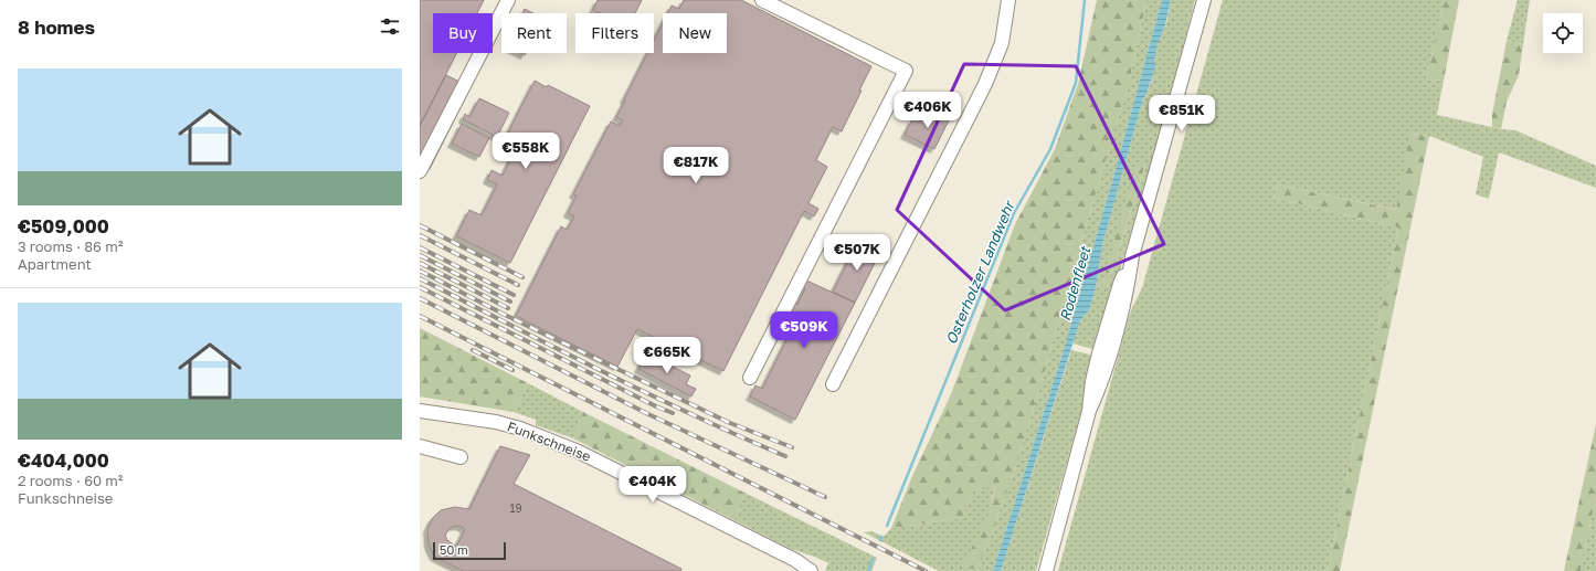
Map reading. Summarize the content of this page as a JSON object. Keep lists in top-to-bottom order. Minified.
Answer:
{"streets":{"street":["Funkschneise"]},"water":["Osterholzer Landwehr","Rodenfleet"],"house_numbers":["19"],"scale_bar":"50 m","page":{"heading":"8 homes","chip":["Buy","Rent","Filters","New"],"list":[{"name":"€509,000","note":"3 rooms · 86 m² · Apartment"},{"name":"€404,000","note":"2 rooms · 60 m² · Funkschneise"}],"price":["€406K","€851K","€558K","€817K","€507K","€509K","€665K","€404K"],"scale":"50 m"}}
